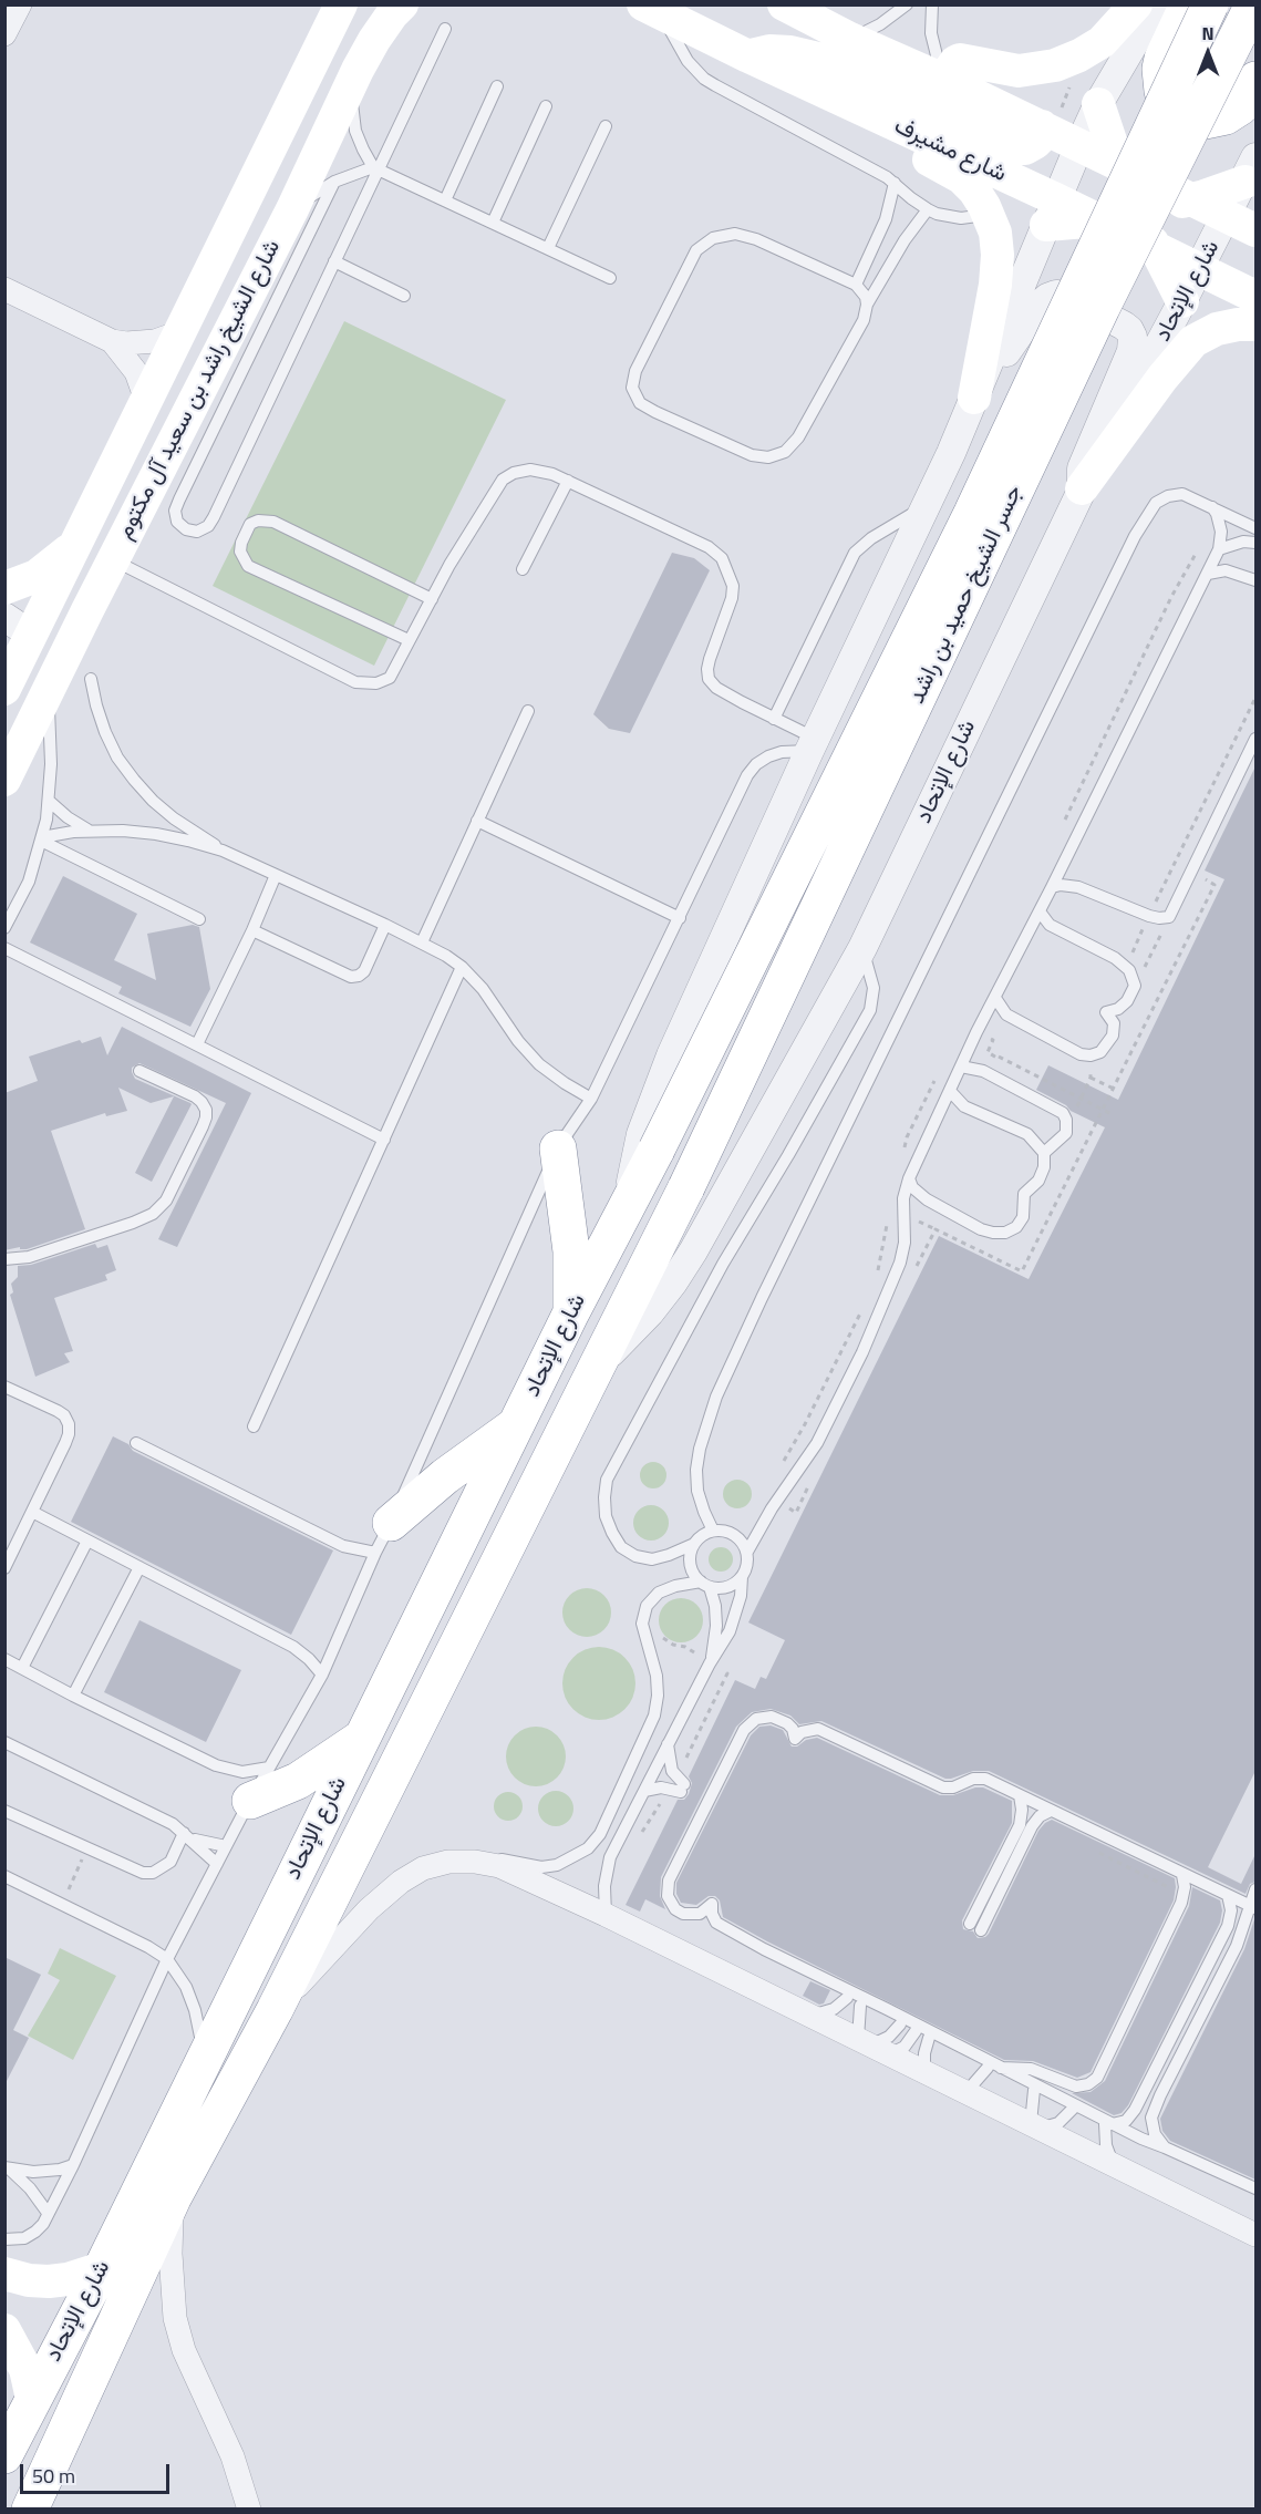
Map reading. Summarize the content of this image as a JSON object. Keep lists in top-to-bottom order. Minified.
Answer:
{"streets":{"highway":["شارع الإتحاد","جسر الشيخ حميد بن راشد"],"main road":["شارع مشيرف","شارع الشيخ راشد بن سعيد آل مكتوم"]},"crossings":[["شارع مشيرف","شارع الإتحاد"],["شارع الإتحاد","جسر الشيخ حميد بن راشد"]],"scale_bar":"50 m","north":"top"}
